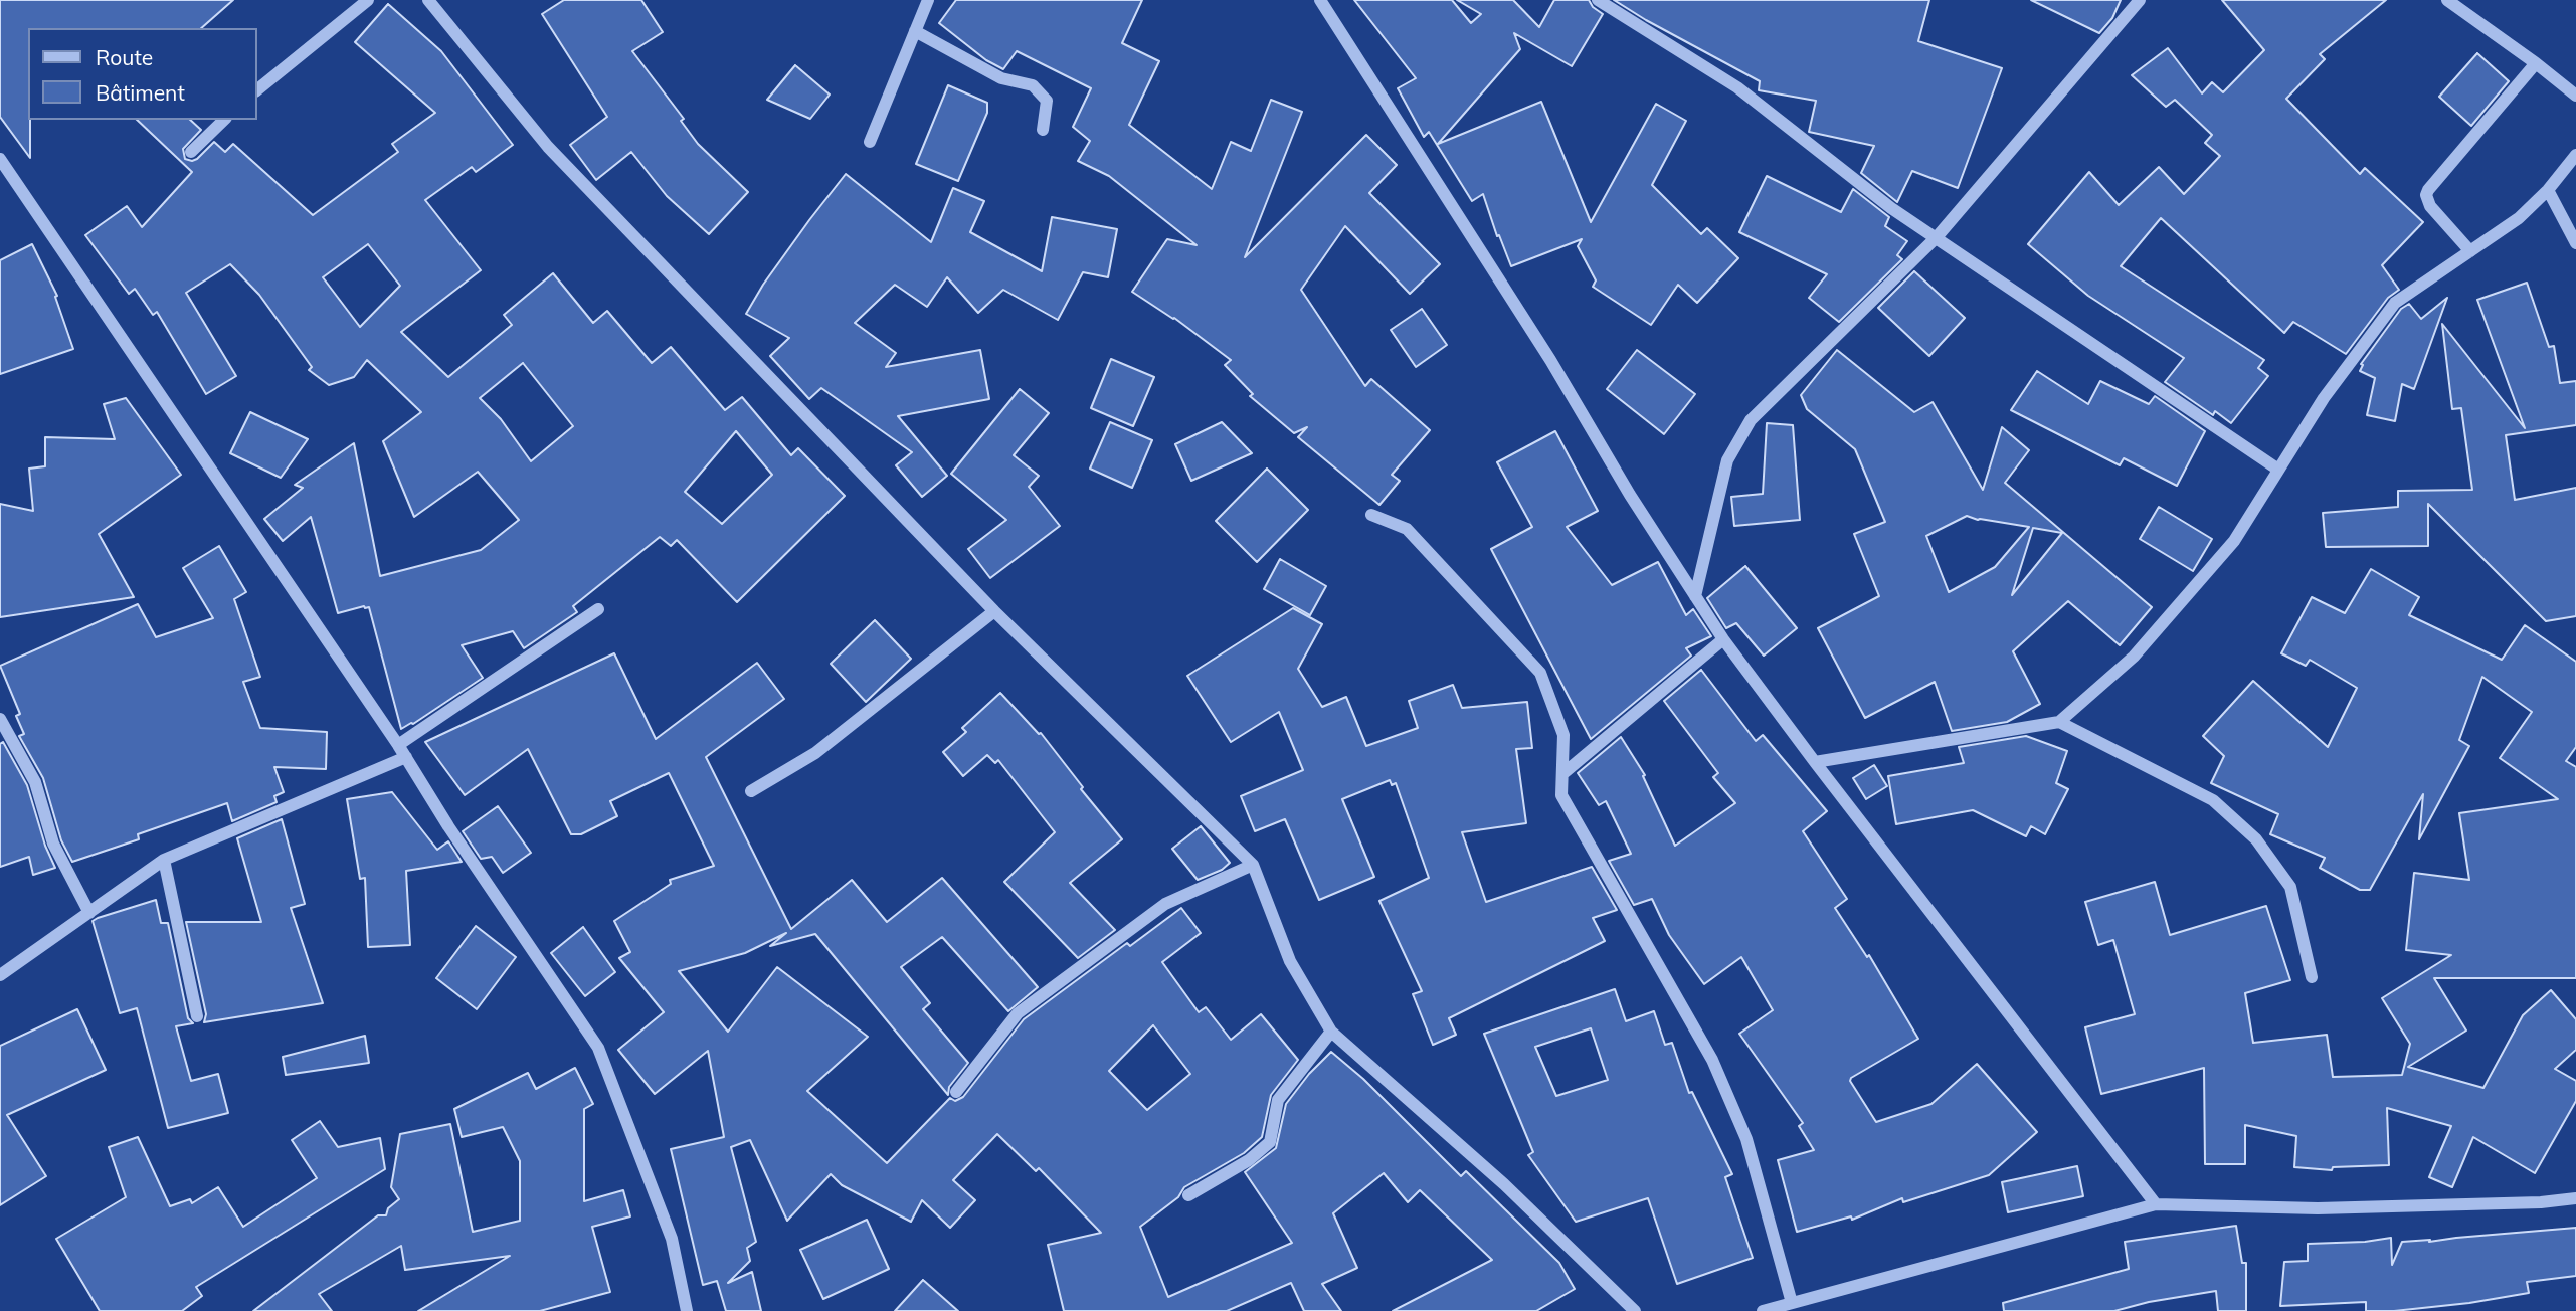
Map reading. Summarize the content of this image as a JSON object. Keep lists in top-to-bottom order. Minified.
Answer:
{"legend":["Route","Bâtiment"]}
